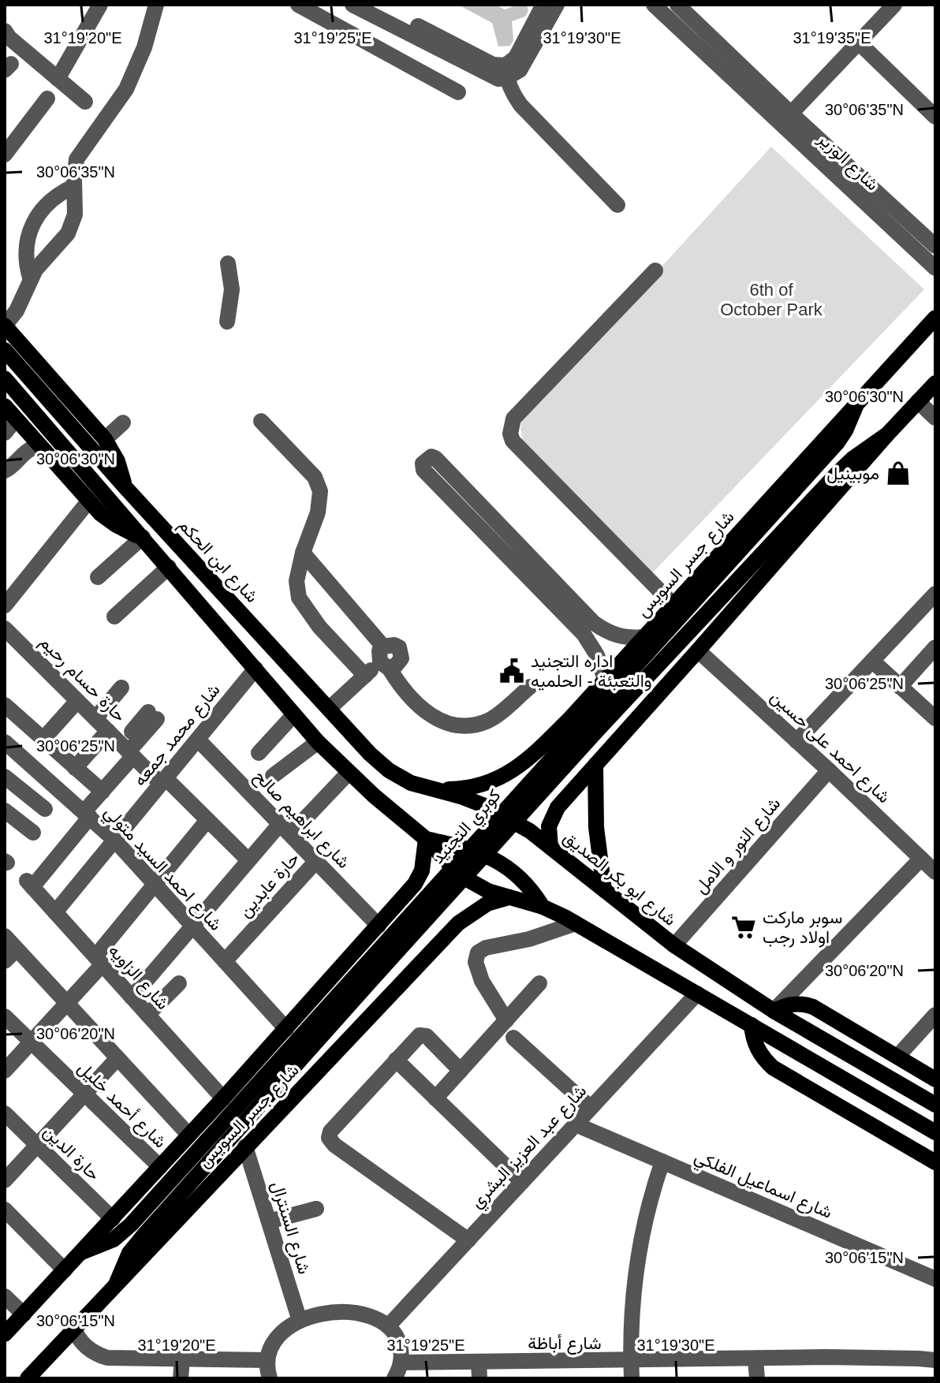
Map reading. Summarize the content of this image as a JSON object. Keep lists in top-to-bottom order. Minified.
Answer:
{"streets":{"main road":["شارع ابن الحكم","شارع جسر السويس","كوبري التجنيد","شارع ابو بكر الصديق"],"street":["شارع الوزير","حارة حسام رحيم","شارع محمد جمعه","شارع احمد على حسين","شارع ابراهيم صالح","شارع النور و الامل","شارع احمد السيد متولي","حارة عابدين","شارع الزاويه","شارع أحمد خليل","شارع عبد العزيز البشري","حارة الدين","شارع اسماعيل الفلكي","شارع السنترال","شارع أباظة"]},"crossings":[["شارع ابن الحكم","شارع جسر السويس"],["شارع ابن الحكم","شارع ابو بكر الصديق"],["شارع جسر السويس","شارع ابراهيم صالح"],["شارع جسر السويس","كوبري التجنيد"],["شارع جسر السويس","شارع احمد السيد متولي"],["شارع جسر السويس","شارع ابو بكر الصديق"],["شارع جسر السويس","شارع الزاويه"],["شارع جسر السويس","شارع أحمد خليل"],["شارع جسر السويس","حارة الدين"],["شارع جسر السويس","شارع السنترال"],["حارة حسام رحيم","شارع محمد جمعه"],["شارع محمد جمعه","شارع ابراهيم صالح"],["شارع محمد جمعه","شارع احمد السيد متولي"],["شارع محمد جمعه","شارع الزاويه"],["شارع احمد على حسين","شارع النور و الامل"],["شارع ابراهيم صالح","حارة عابدين"],["شارع النور و الامل","شارع ابو بكر الصديق"],["شارع احمد السيد متولي","حارة عابدين"],["شارع احمد السيد متولي","شارع الزاويه"],["شارع عبد العزيز البشري","شارع اسماعيل الفلكي"]],"parks":["6th of October Park"],"places":{"shop":["موبينيل"],"public building":["اداره التجنيد والتعبئة - الحلميه"],"supermarket":["سوبر ماركت اولاد رجب"]},"coordinates":["31°19'20\"E","31°19'25\"E","31°19'30\"E","31°19'35\"E","30°06'35\"N","30°06'30\"N","30°06'25\"N","30°06'20\"N","30°06'15\"N"]}
